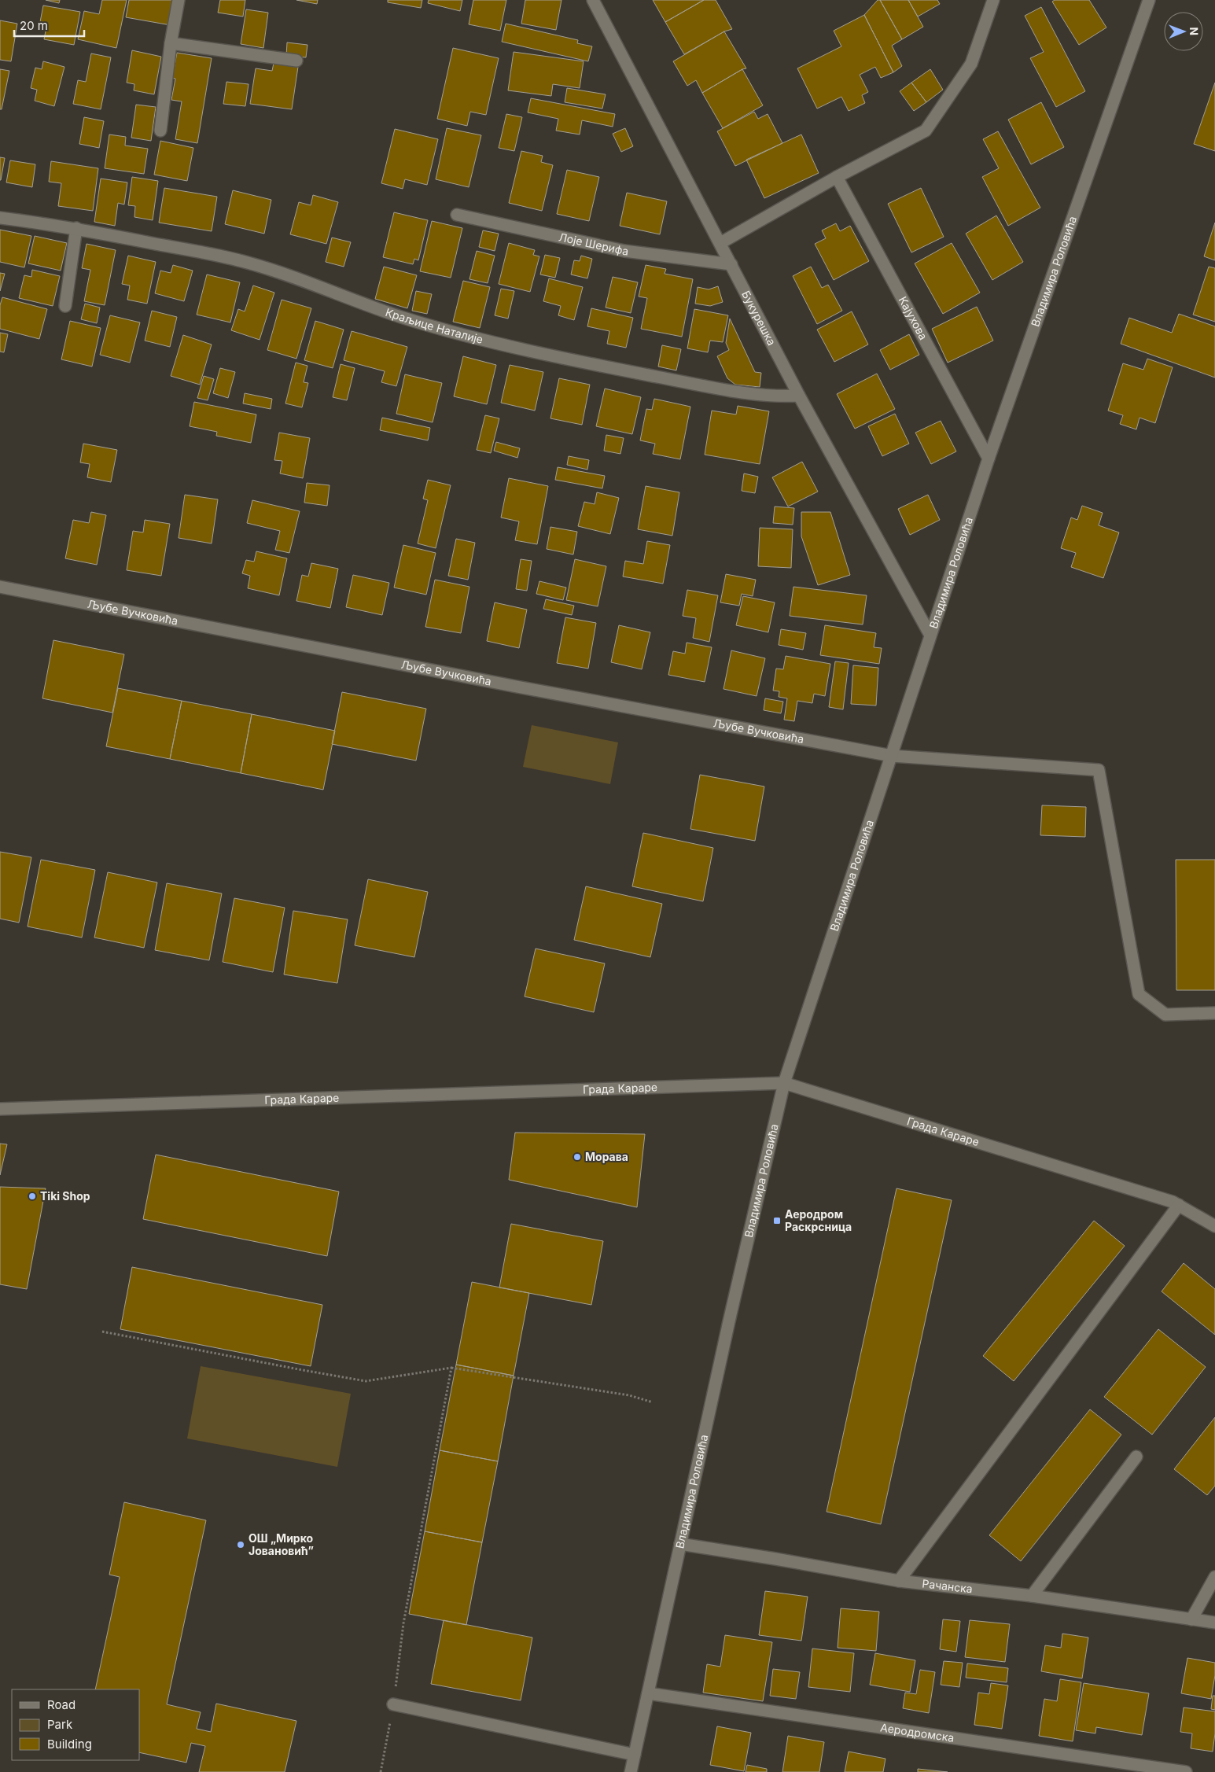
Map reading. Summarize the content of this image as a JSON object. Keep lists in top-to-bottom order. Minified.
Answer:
{"streets":{"street":["Лоје Шерифа","Владимира Роловића","Букурешка","Кајухова","Краљице Наталије","Љубе Вучковића","Града Караре","Рачанска","Аеродромска"]},"crossings":[["Лоје Шерифа","Букурешка"],["Владимира Роловића","Букурешка"],["Владимира Роловића","Кајухова"],["Владимира Роловића","Љубе Вучковића"],["Владимира Роловића","Града Караре"],["Владимира Роловића","Рачанска"],["Владимира Роловића","Аеродромска"],["Букурешка","Краљице Наталије"]],"places":{"other":["Морава","Tiki Shop","ОШ „Мирко Јовановић”"],"transit":["Аеродром Раскрсница"]},"legend":["Road","Park","Building"],"scale_bar":"20 m","north":"right"}
